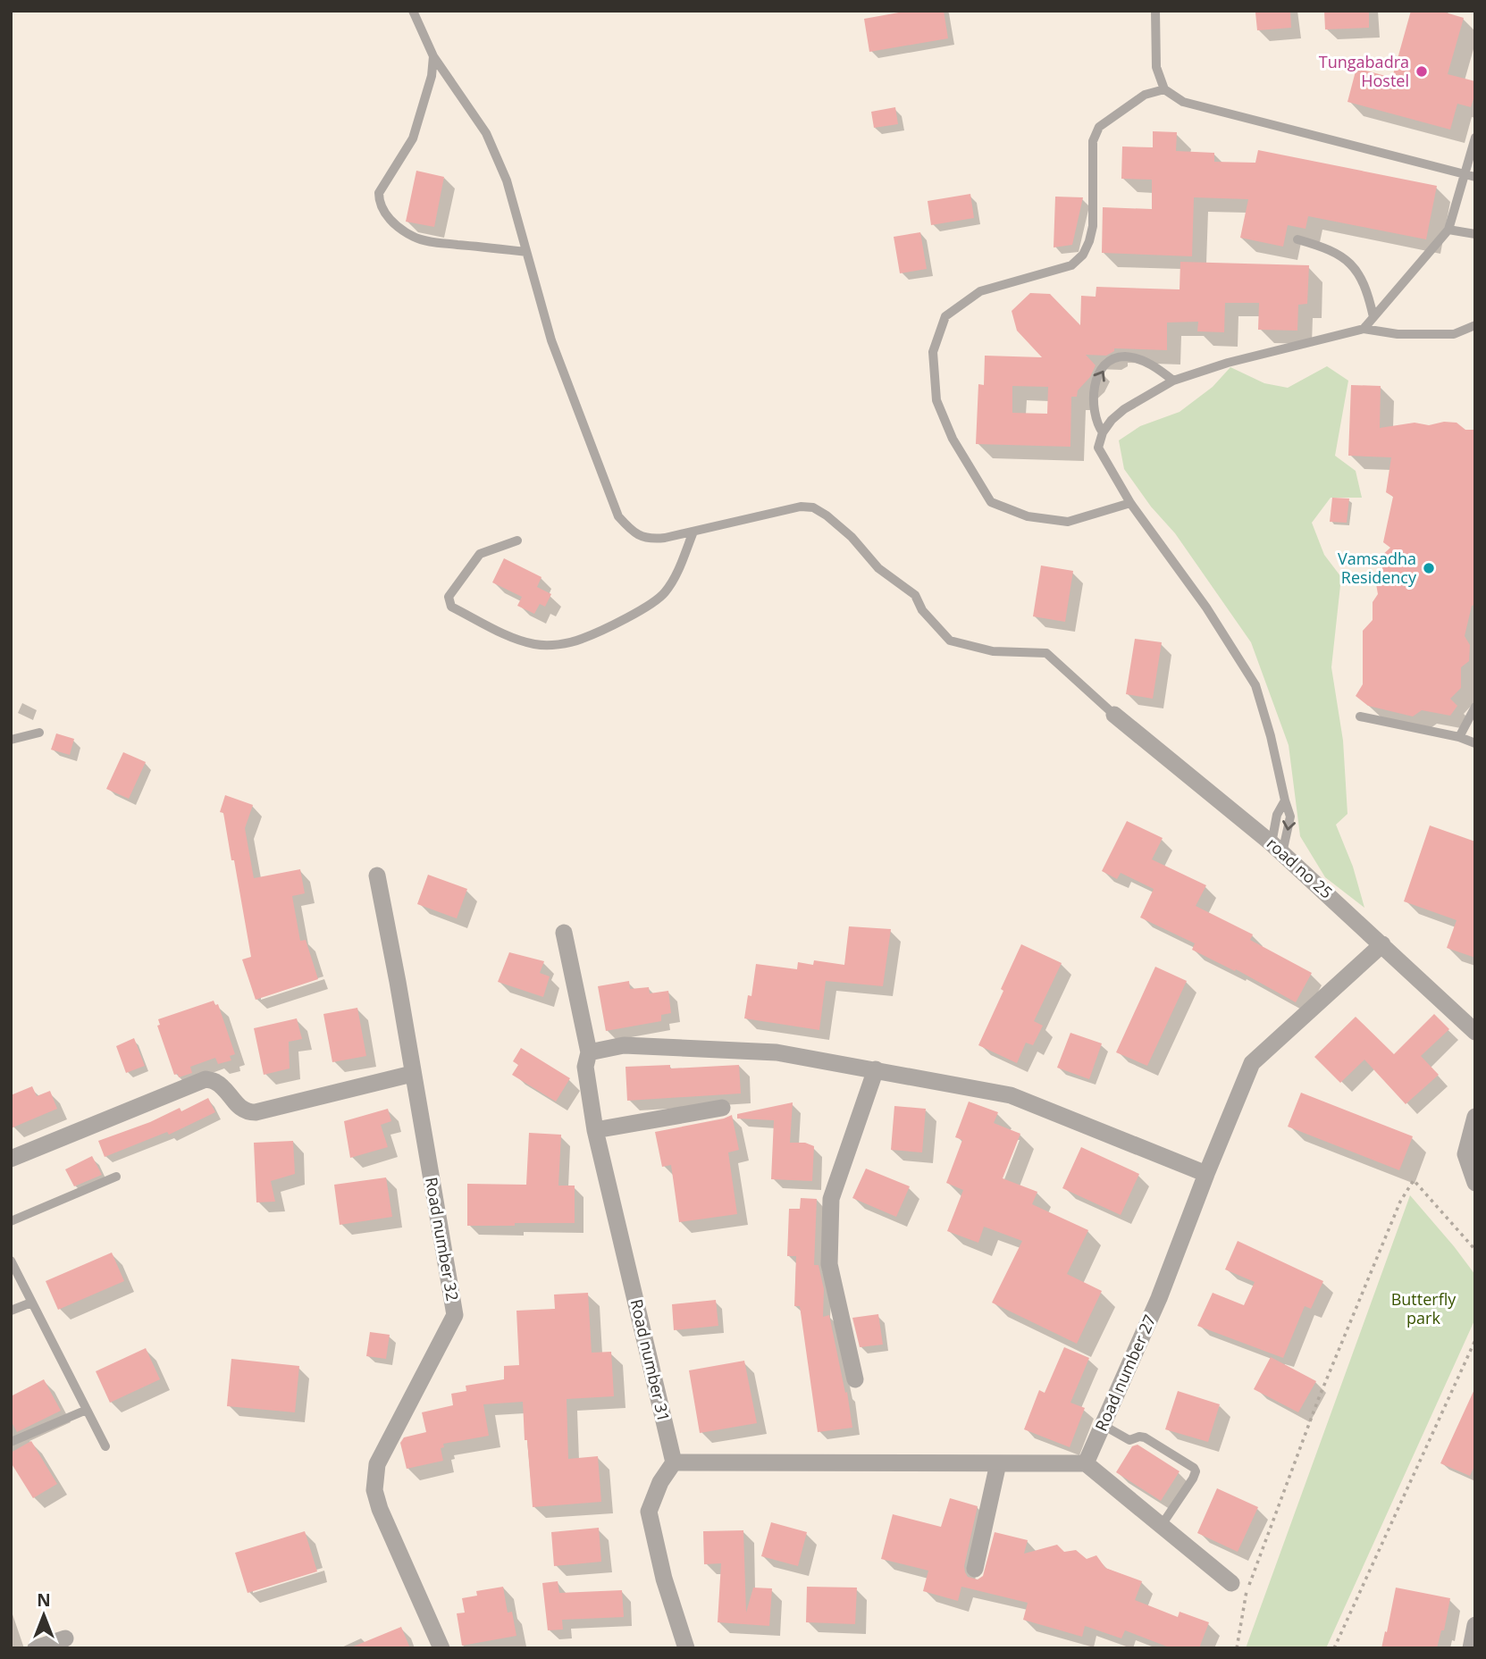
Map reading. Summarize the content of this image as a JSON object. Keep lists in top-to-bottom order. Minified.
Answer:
{"streets":{"street":["road no 25","Road number 32","Road number 31","Road number 27"]},"crossings":[["road no 25","Road number 27"]],"parks":["Butterfly park"],"places":["Tungabadra Hostel","Vamsadha Residency"],"north":"top"}
